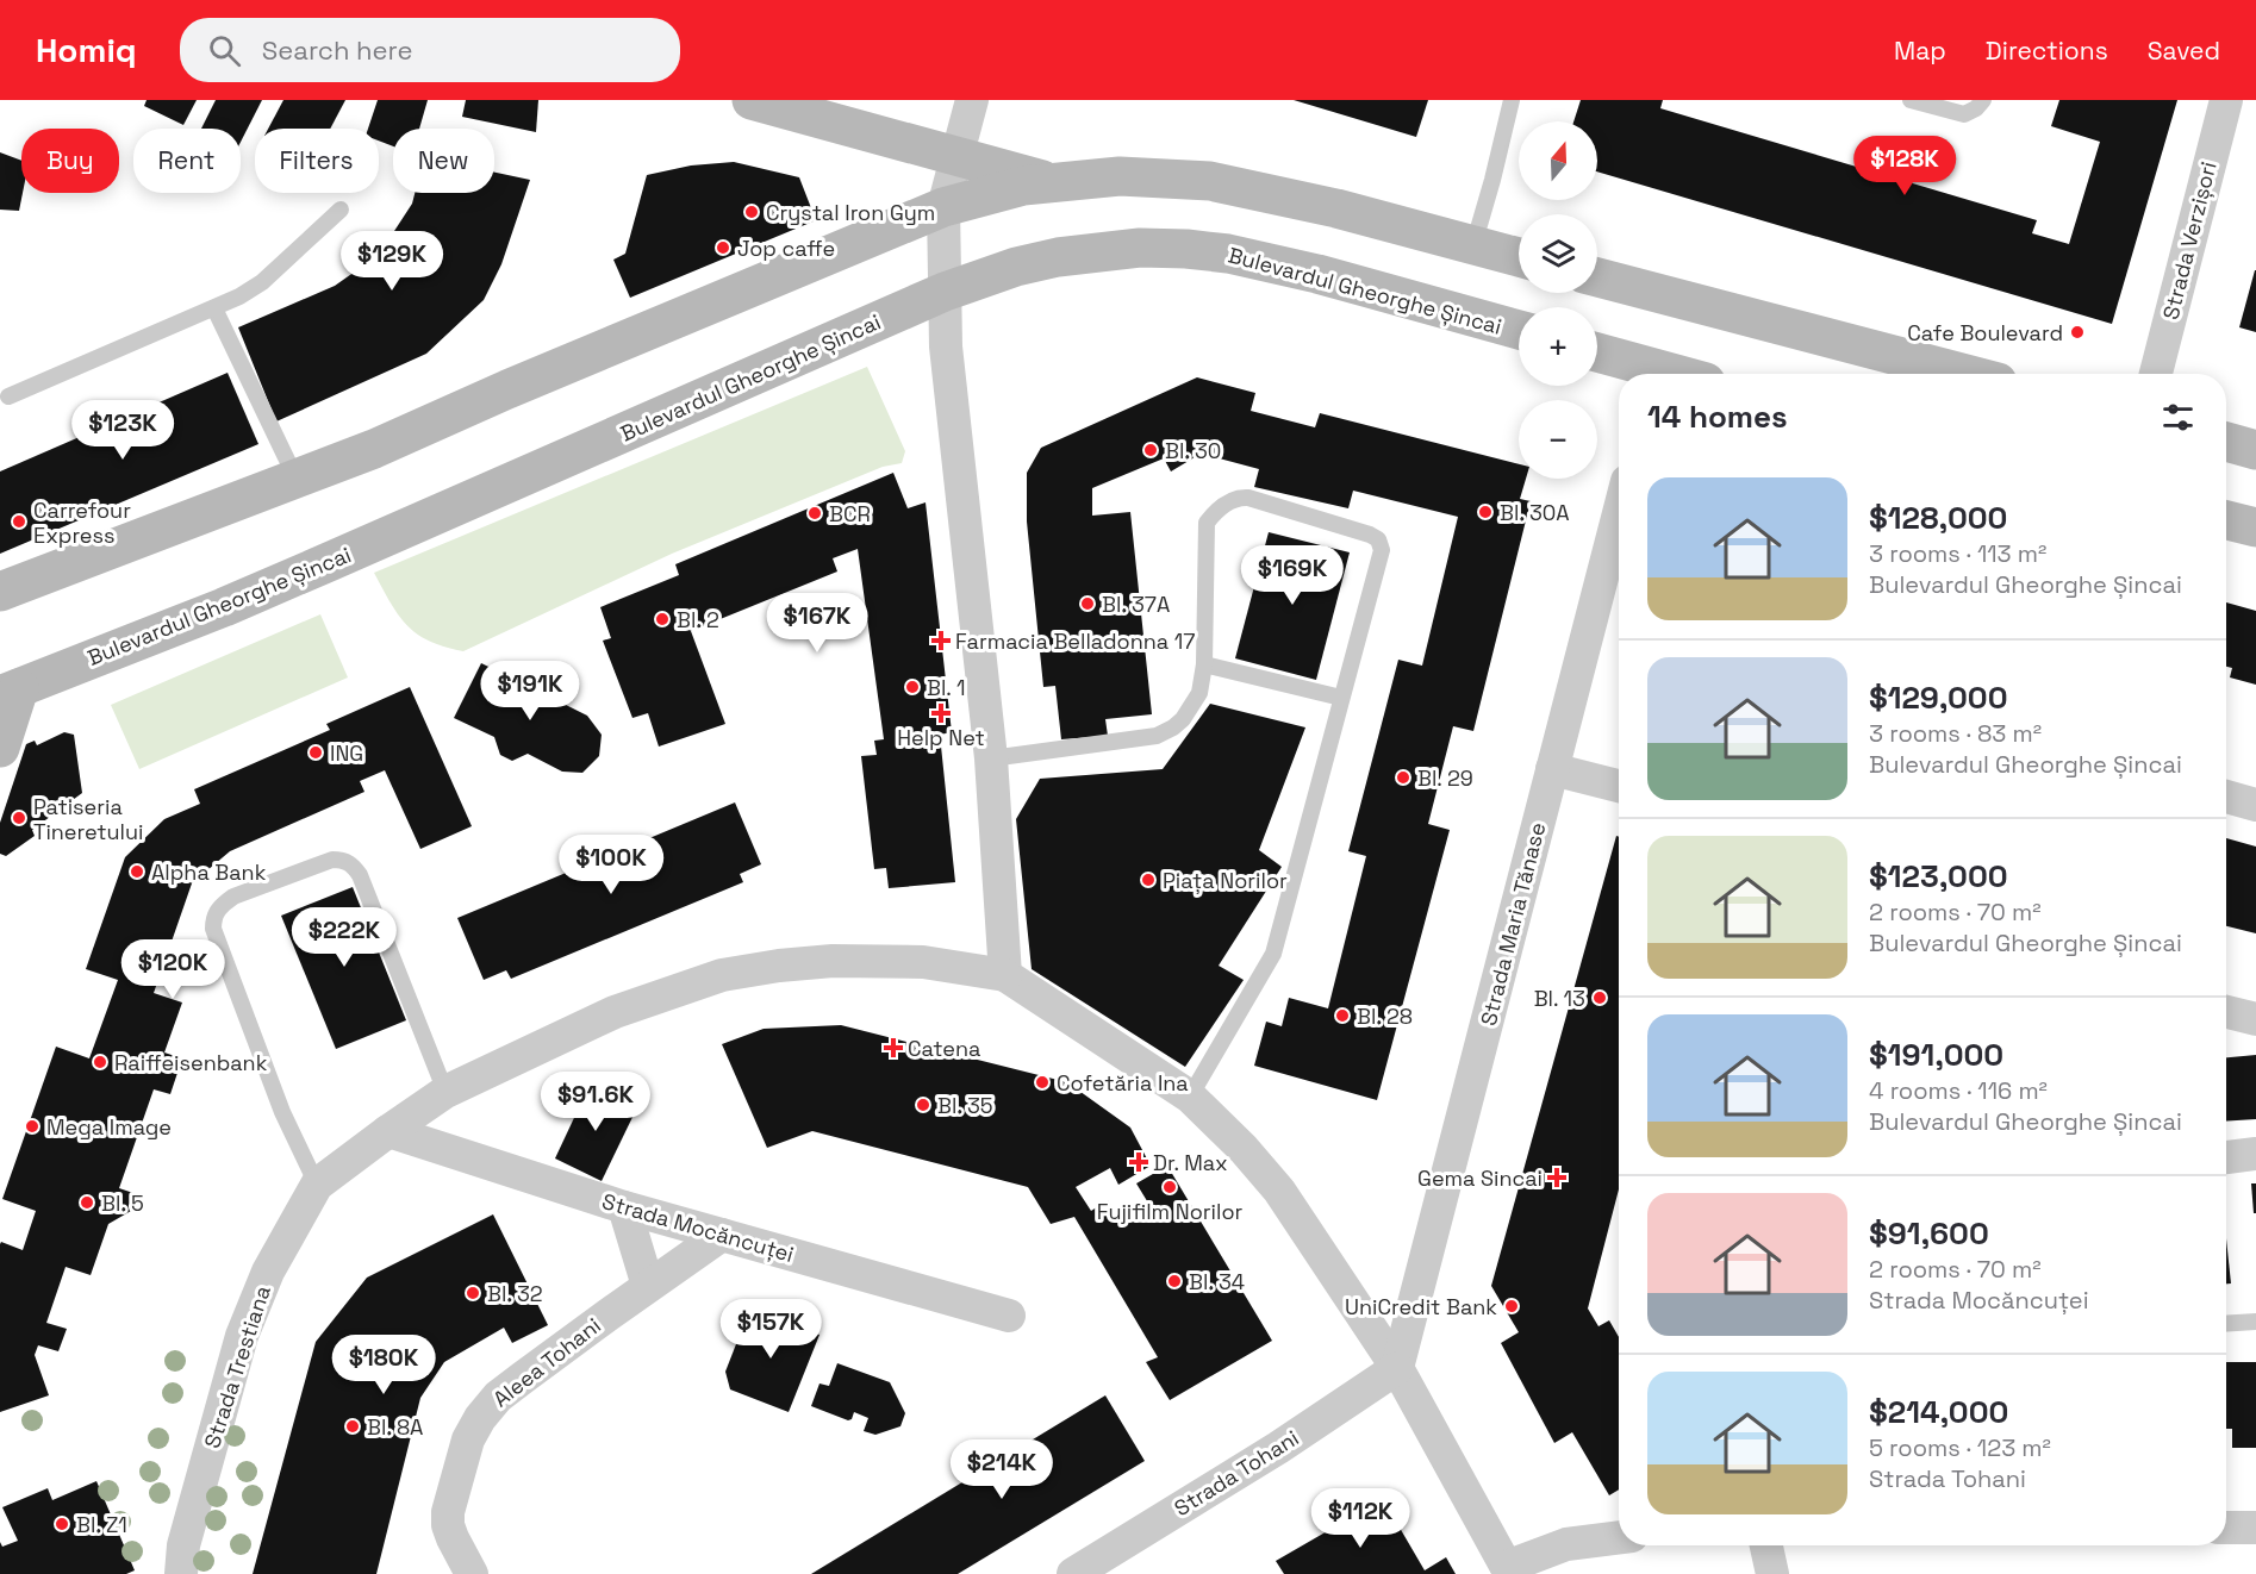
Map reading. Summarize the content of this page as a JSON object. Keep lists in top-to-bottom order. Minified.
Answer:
{"streets":{"main road":["Bulevardul Gheorghe Șincai"],"street":["Strada Verzișori","Strada Maria Tănase","Strada Mocăncuței","Aleea Tohani","Strada Trestiana","Strada Tohani"]},"crossings":[["Strada Maria Tănase","Strada Tohani"],["Strada Mocăncuței","Aleea Tohani"],["Strada Mocăncuței","Strada Trestiana"]],"places":{"other":["Crystal Iron Gym","Jop caffe","Cafe Boulevard","Bl. 30","Bl. 30A","BCR","Carrefour Express","Bl. 37A","Bl. 2","Bl. 1","ING","Bl. 29","Patiseria Tineretului","Alpha Bank","Piața Norilor","Bl. 13","Bl. 28","Raiffeisenbank","Cofetăria Ina","Bl. 35","Mega Image","Fujifilm Norilor","Bl. 5","Bl. 34","Bl. 32","UniCredit Bank","Bl. 8A","Bl. Z1"],"health":["Farmacia Belladonna 17","Help Net","Catena","Dr. Max","Gema Sincai"]},"north":"top","page":{"header":"Homiq","search":"Search here","nav":["Map","Directions","Saved"],"map_buttons":["+","−"],"chip":["Buy","Rent","Filters","New"],"price":["$128K","$129K","$123K","$169K","$167K","$191K","$100K","$222K","$120K","$91.6K","$157K","$180K","$214K","$112K"],"heading":"14 homes","list":[{"name":"$128,000","note":"3 rooms · 113 m² · Bulevardul Gheorghe Șincai"},{"name":"$129,000","note":"3 rooms · 83 m² · Bulevardul Gheorghe Șincai"},{"name":"$123,000","note":"2 rooms · 70 m² · Bulevardul Gheorghe Șincai"},{"name":"$191,000","note":"4 rooms · 116 m² · Bulevardul Gheorghe Șincai"},{"name":"$91,600","note":"2 rooms · 70 m² · Strada Mocăncuței"},{"name":"$214,000","note":"5 rooms · 123 m² · Strada Tohani"}]}}
